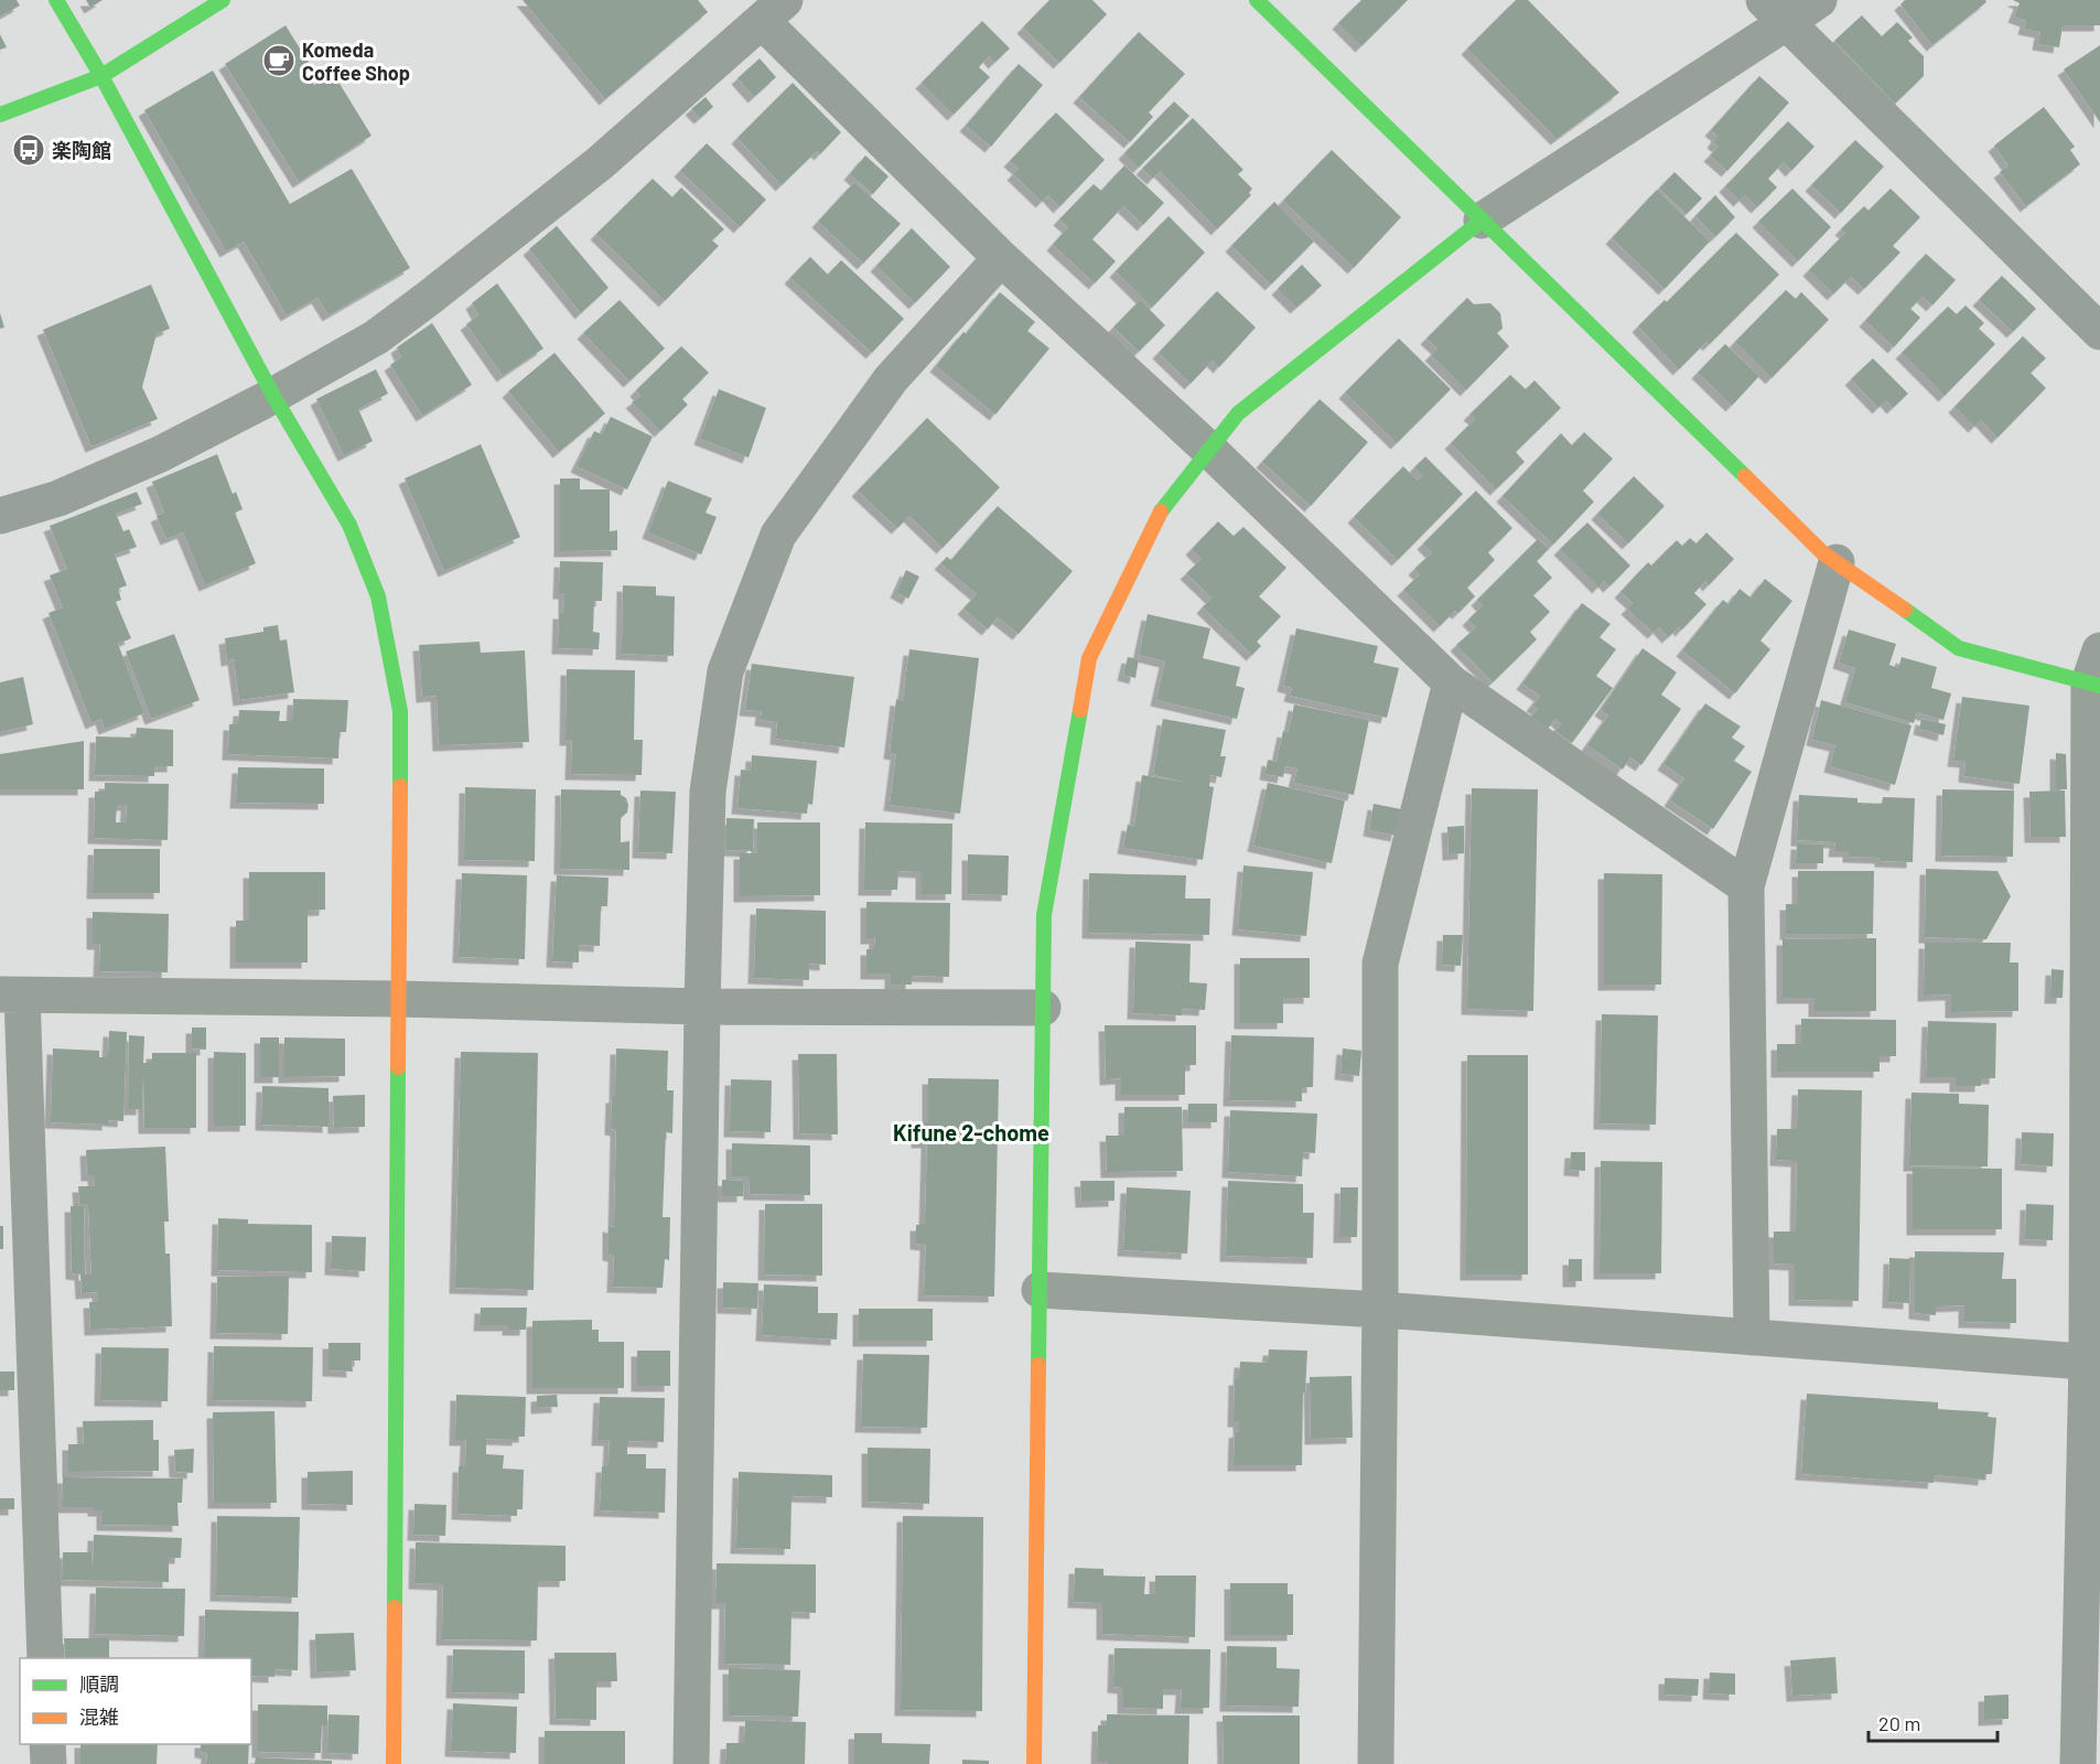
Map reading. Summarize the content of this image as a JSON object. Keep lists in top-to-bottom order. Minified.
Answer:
{"districts":["Kifune 2-chome"],"places":{"cafe":["Komeda Coffee Shop"],"bus stop":["楽陶館"]},"legend":["順調","混雑"],"scale_bar":"20 m"}
